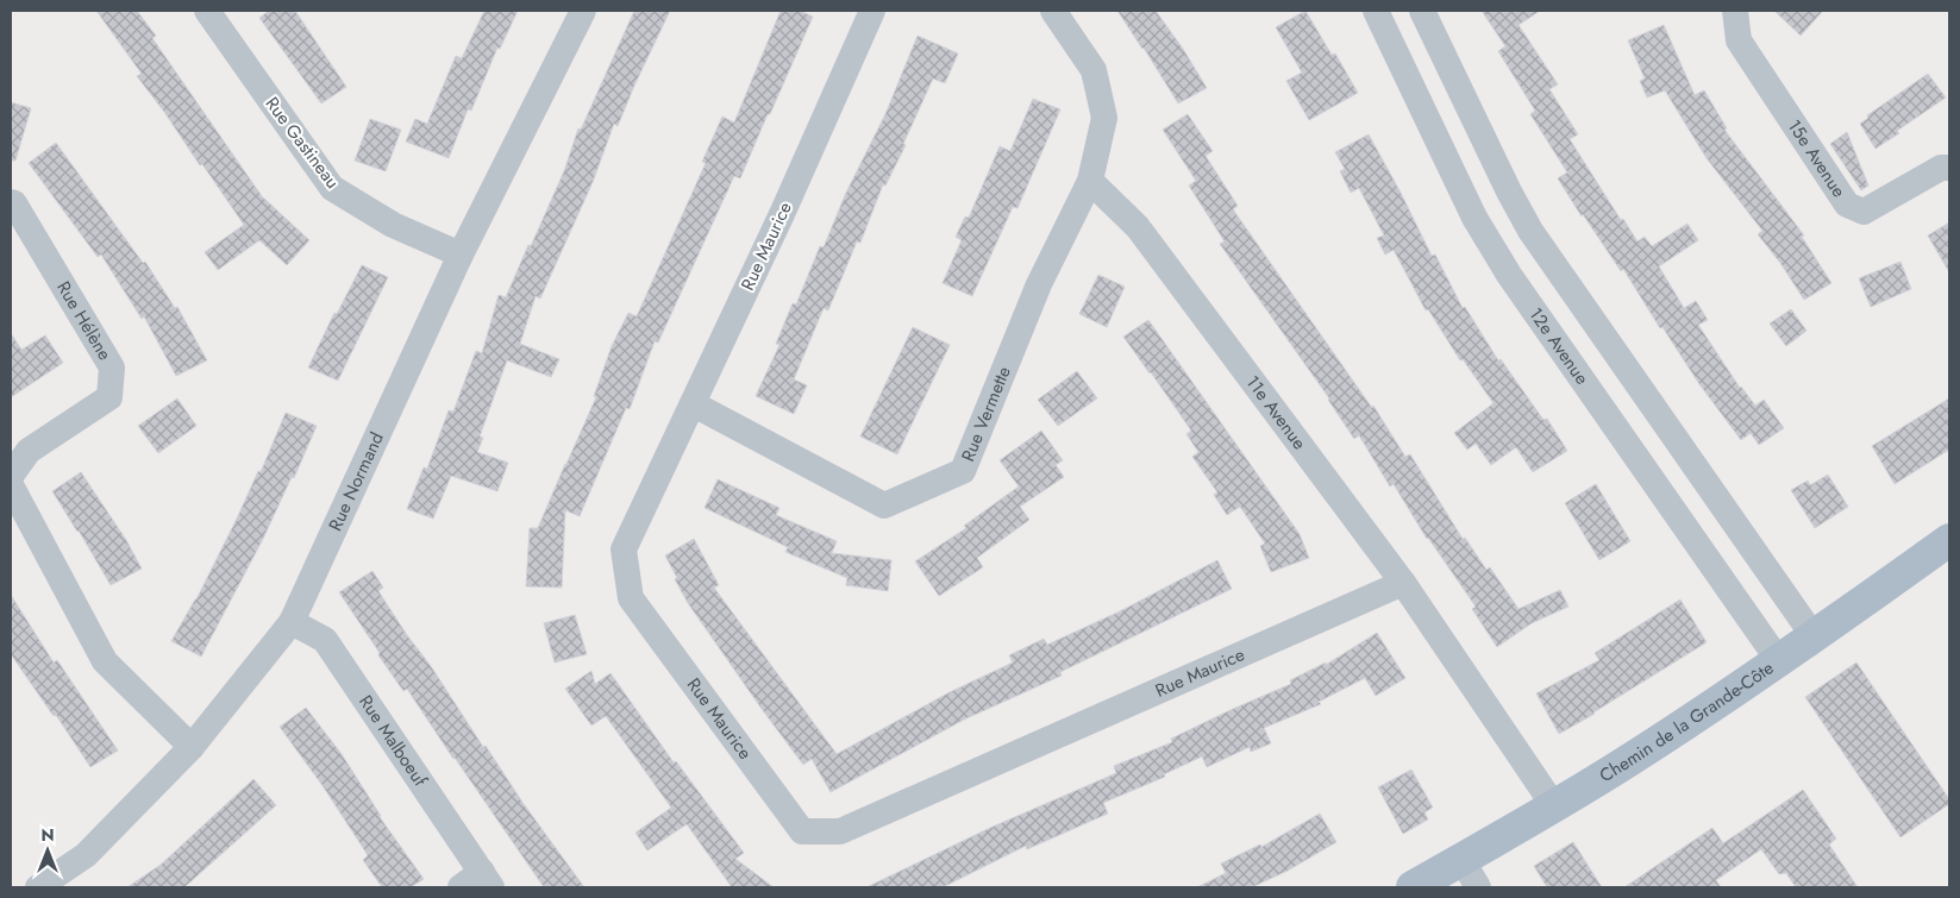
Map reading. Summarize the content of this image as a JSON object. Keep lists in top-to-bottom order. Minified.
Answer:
{"streets":{"main road":["Chemin de la Grande-Côte"],"street":["Rue Gastineau","15e Avenue","Rue Maurice","Rue Hélène","12e Avenue","11e Avenue","Rue Vermette","Rue Normand","Rue Malboeuf"]},"crossings":[["Rue Gastineau","Rue Normand"],["Rue Maurice","11e Avenue"],["Rue Maurice","Rue Vermette"],["12e Avenue","Chemin de la Grande-Côte"],["11e Avenue","Rue Vermette"],["11e Avenue","Chemin de la Grande-Côte"],["Rue Normand","Rue Malboeuf"]],"north":"top"}
